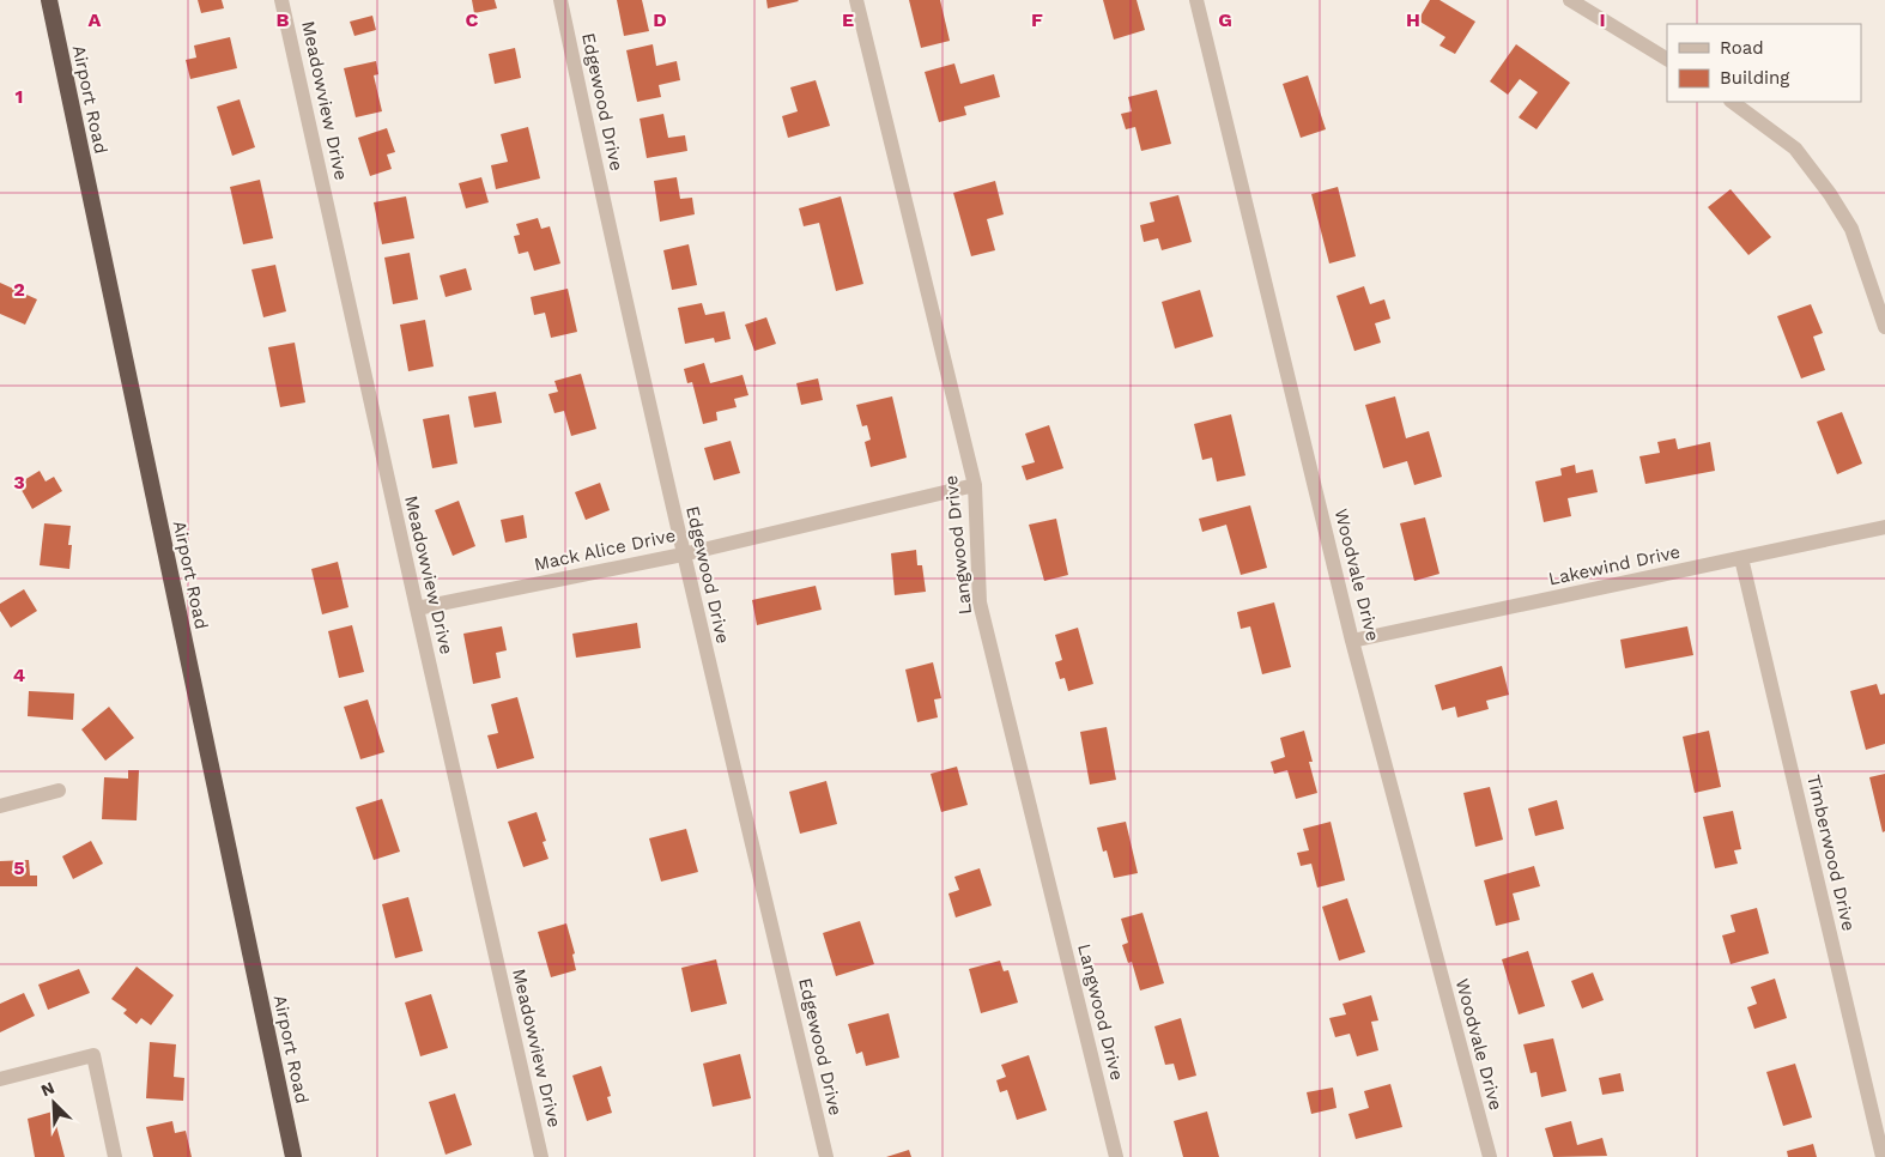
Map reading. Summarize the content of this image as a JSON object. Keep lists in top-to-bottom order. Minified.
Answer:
{"streets":{"highway":["Airport Road"],"street":["Meadowview Drive","Edgewood Drive","Langwood Drive","Mack Alice Drive","Lakewind Drive","Woodvale Drive","Timberwood Drive"]},"crossings":[["Meadowview Drive","Mack Alice Drive"],["Edgewood Drive","Mack Alice Drive"],["Langwood Drive","Mack Alice Drive"],["Lakewind Drive","Woodvale Drive"],["Lakewind Drive","Timberwood Drive"]],"legend":["Road","Building"],"north":"top left","grid":{"columns":["A","B","C","D","E","F","G","H","I"],"rows":["1","2","3","4","5"]}}
